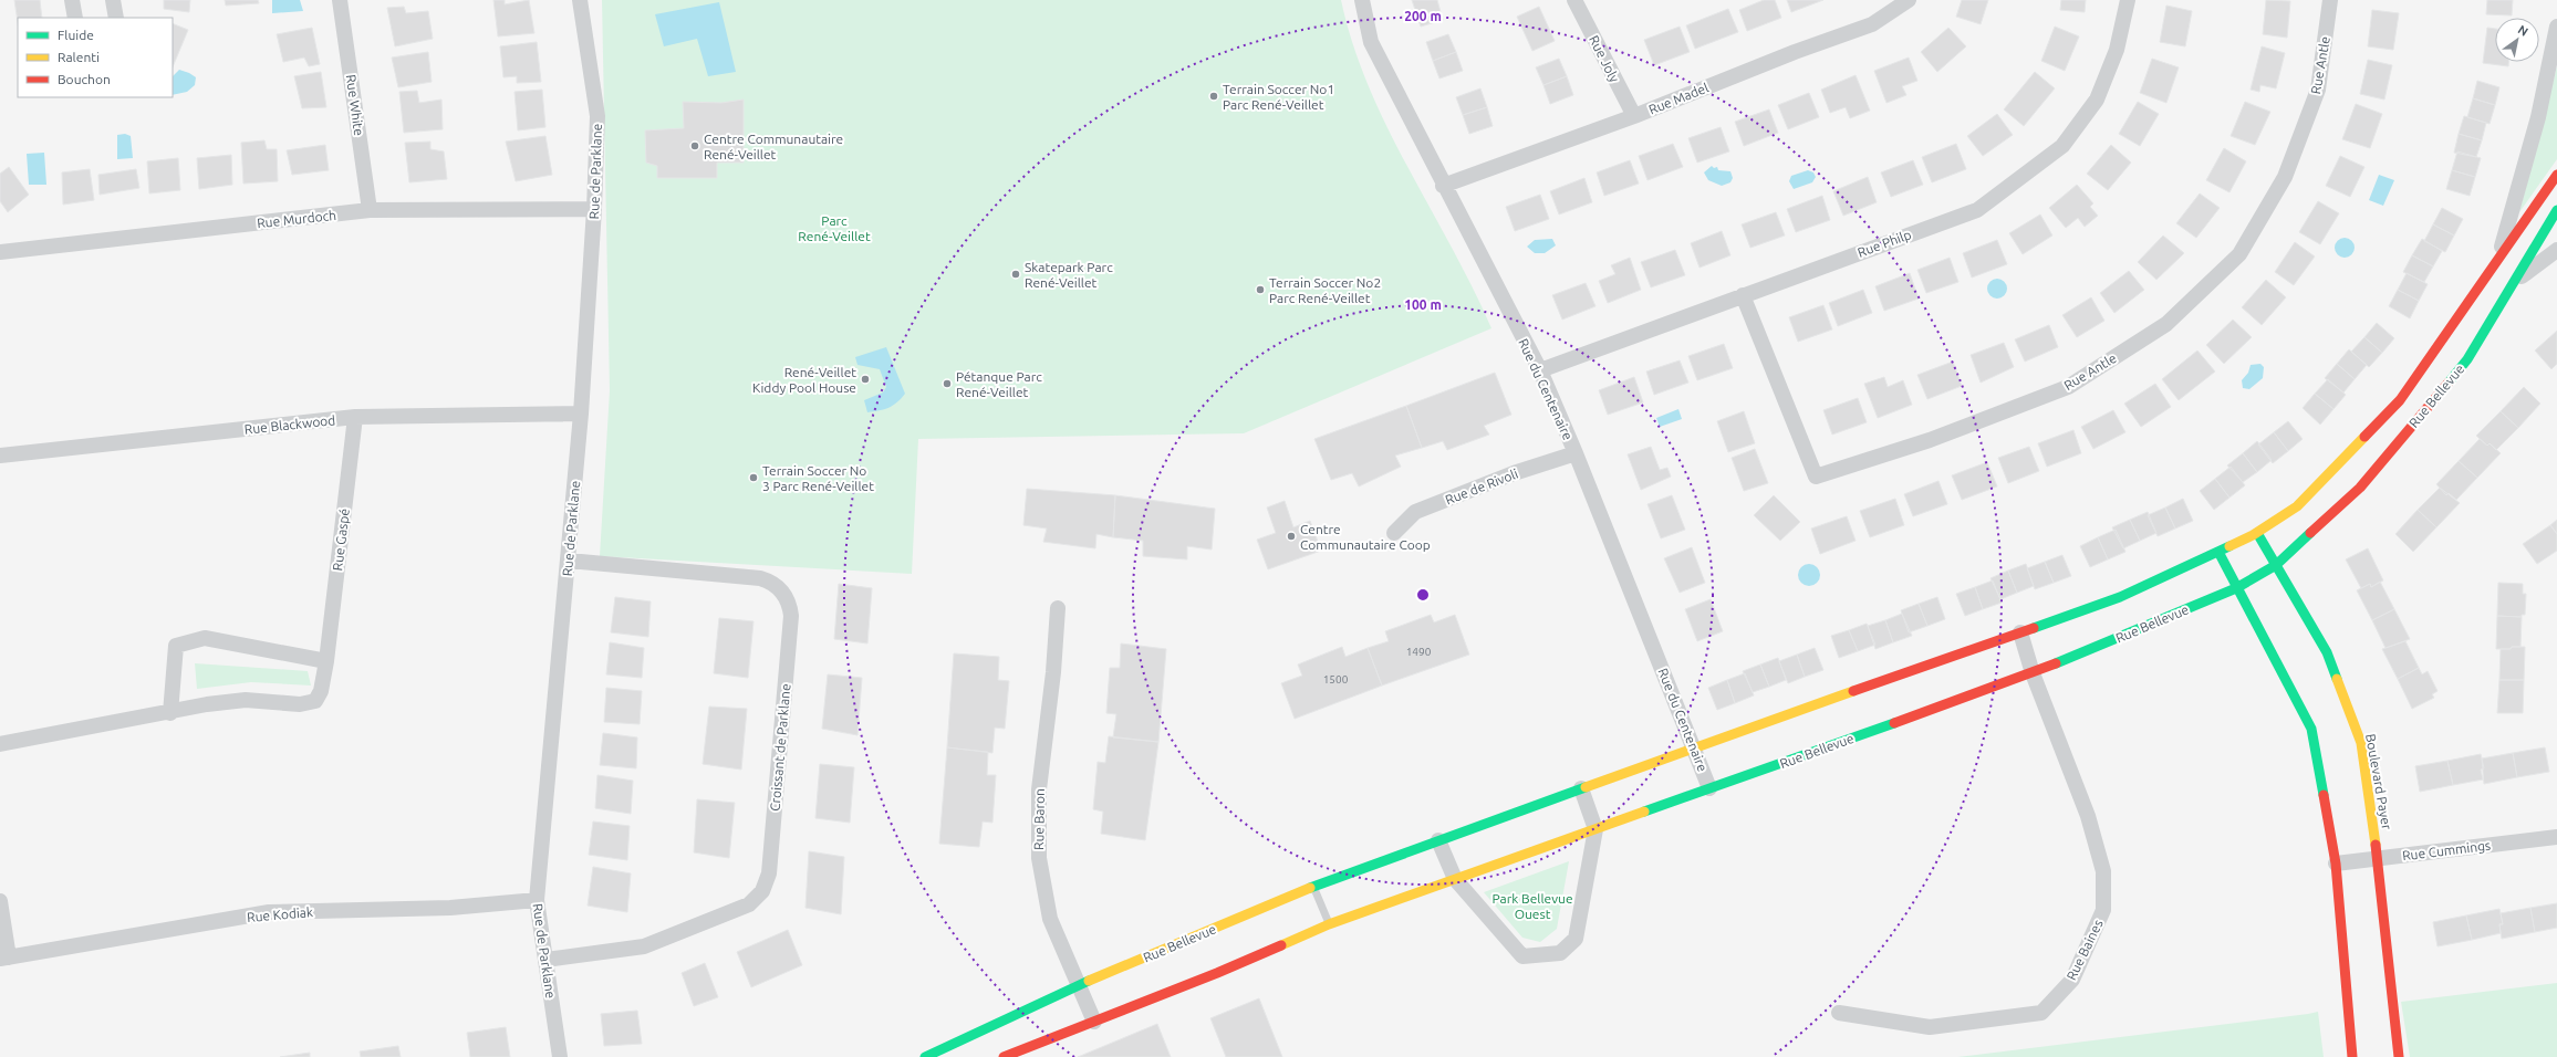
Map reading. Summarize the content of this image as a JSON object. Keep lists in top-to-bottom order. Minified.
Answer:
{"streets":{"street":["Rue Joly","Rue Antle","Rue Madel","Rue White","Rue de Parklane","Rue Murdoch","Rue Philp","Rue du Centenaire","Rue Bellevue","Rue Blackwood","Rue de Rivoli","Rue Gaspé","Croissant de Parklane","Boulevard Payer","Rue Baron","Rue Cummings","Rue Kodiak","Rue Baines"]},"crossings":[["Rue Joly","Rue Madel"],["Rue Antle","Rue Philp"],["Rue Madel","Rue du Centenaire"],["Rue White","Rue Murdoch"],["Rue de Parklane","Rue Murdoch"],["Rue de Parklane","Rue Blackwood"],["Rue de Parklane","Croissant de Parklane"],["Rue de Parklane","Rue Kodiak"],["Rue Philp","Rue du Centenaire"],["Rue du Centenaire","Rue Bellevue"],["Rue du Centenaire","Rue de Rivoli"],["Rue Bellevue","Boulevard Payer"],["Rue Bellevue","Rue Baron"],["Rue Bellevue","Rue Baines"],["Rue Blackwood","Rue Gaspé"],["Boulevard Payer","Rue Cummings"]],"parks":["Parc René-Veillet","Park Bellevue Ouest"],"places":["Terrain Soccer No1 Parc René-Veillet","Centre Communautaire René-Veillet","Skatepark Parc René-Veillet","Terrain Soccer No2 Parc René-Veillet","René-Veillet Kiddy Pool House","Pétanque Parc René-Veillet","Terrain Soccer No 3 Parc René-Veillet","Centre Communautaire Coop"],"house_numbers":["1490","1500"],"legend":["Fluide","Ralenti","Bouchon"],"north":"top right","rings":["200 m","100 m"]}
